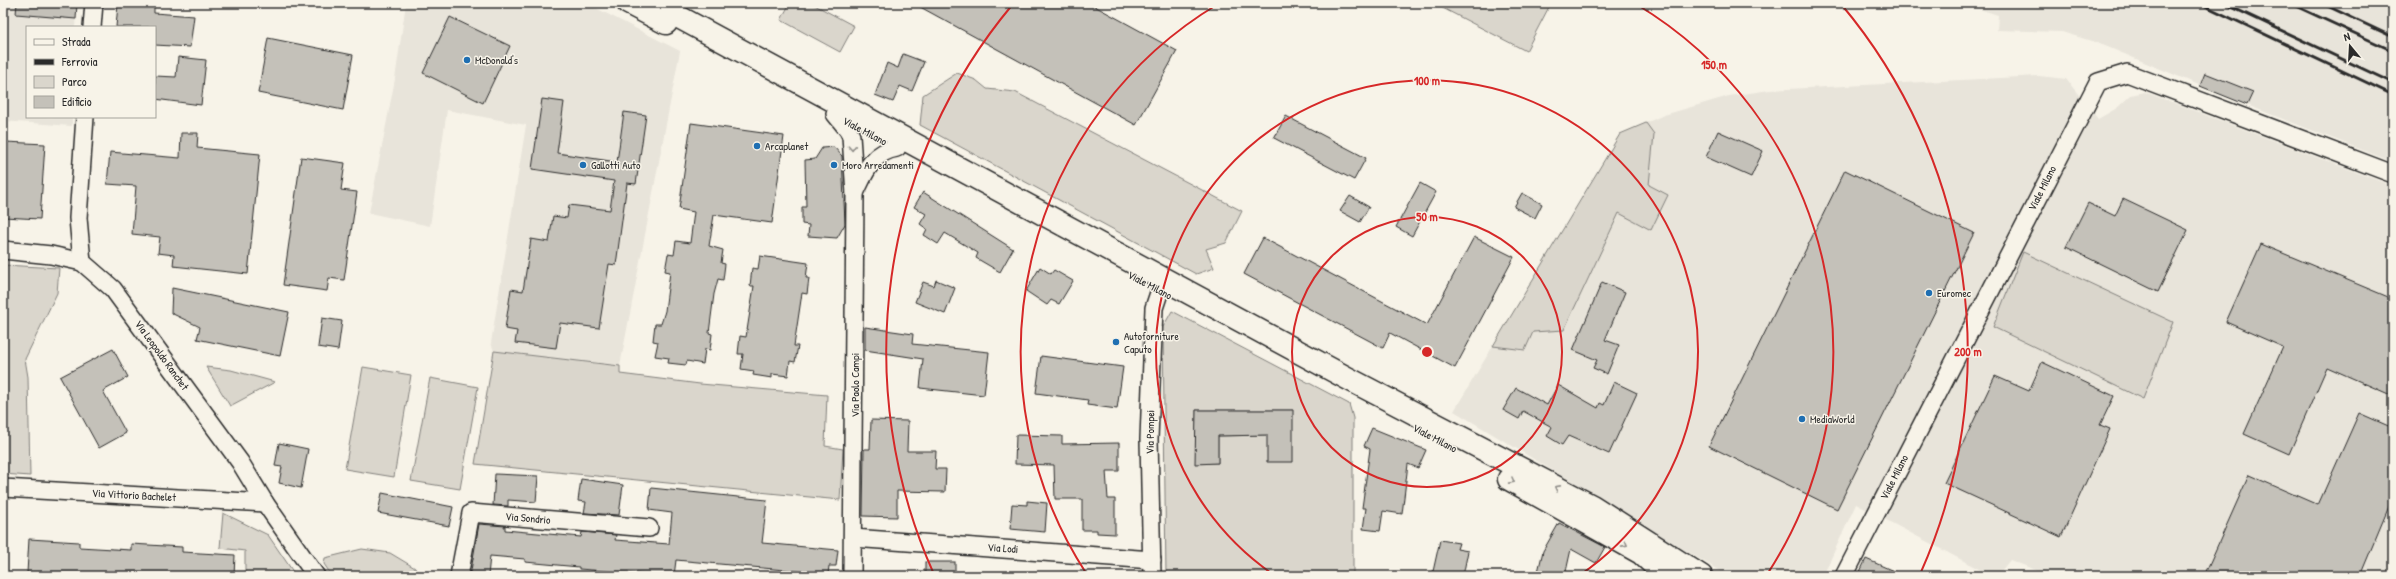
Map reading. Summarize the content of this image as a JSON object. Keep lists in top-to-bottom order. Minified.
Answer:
{"streets":{"main road":["Viale Milano"],"street":["Via Leopoldo Ranchet","Via Paolo Campi","Via Pompei","Via Vittorio Bachelet","Via Sondrio","Via Lodi"]},"crossings":[["Viale Milano","Via Paolo Campi"],["Viale Milano","Via Pompei"],["Via Leopoldo Ranchet","Via Vittorio Bachelet"],["Via Paolo Campi","Via Lodi"],["Via Pompei","Via Lodi"]],"places":["McDonald's","Arcaplanet","Gallotti Auto","Moro Arredamenti","Euromec","Autoforniture Caputo","MediaWorld"],"legend":["Strada","Ferrovia","Parco","Edificio"],"north":"top","rings":["150 m","100 m","50 m","200 m"]}
